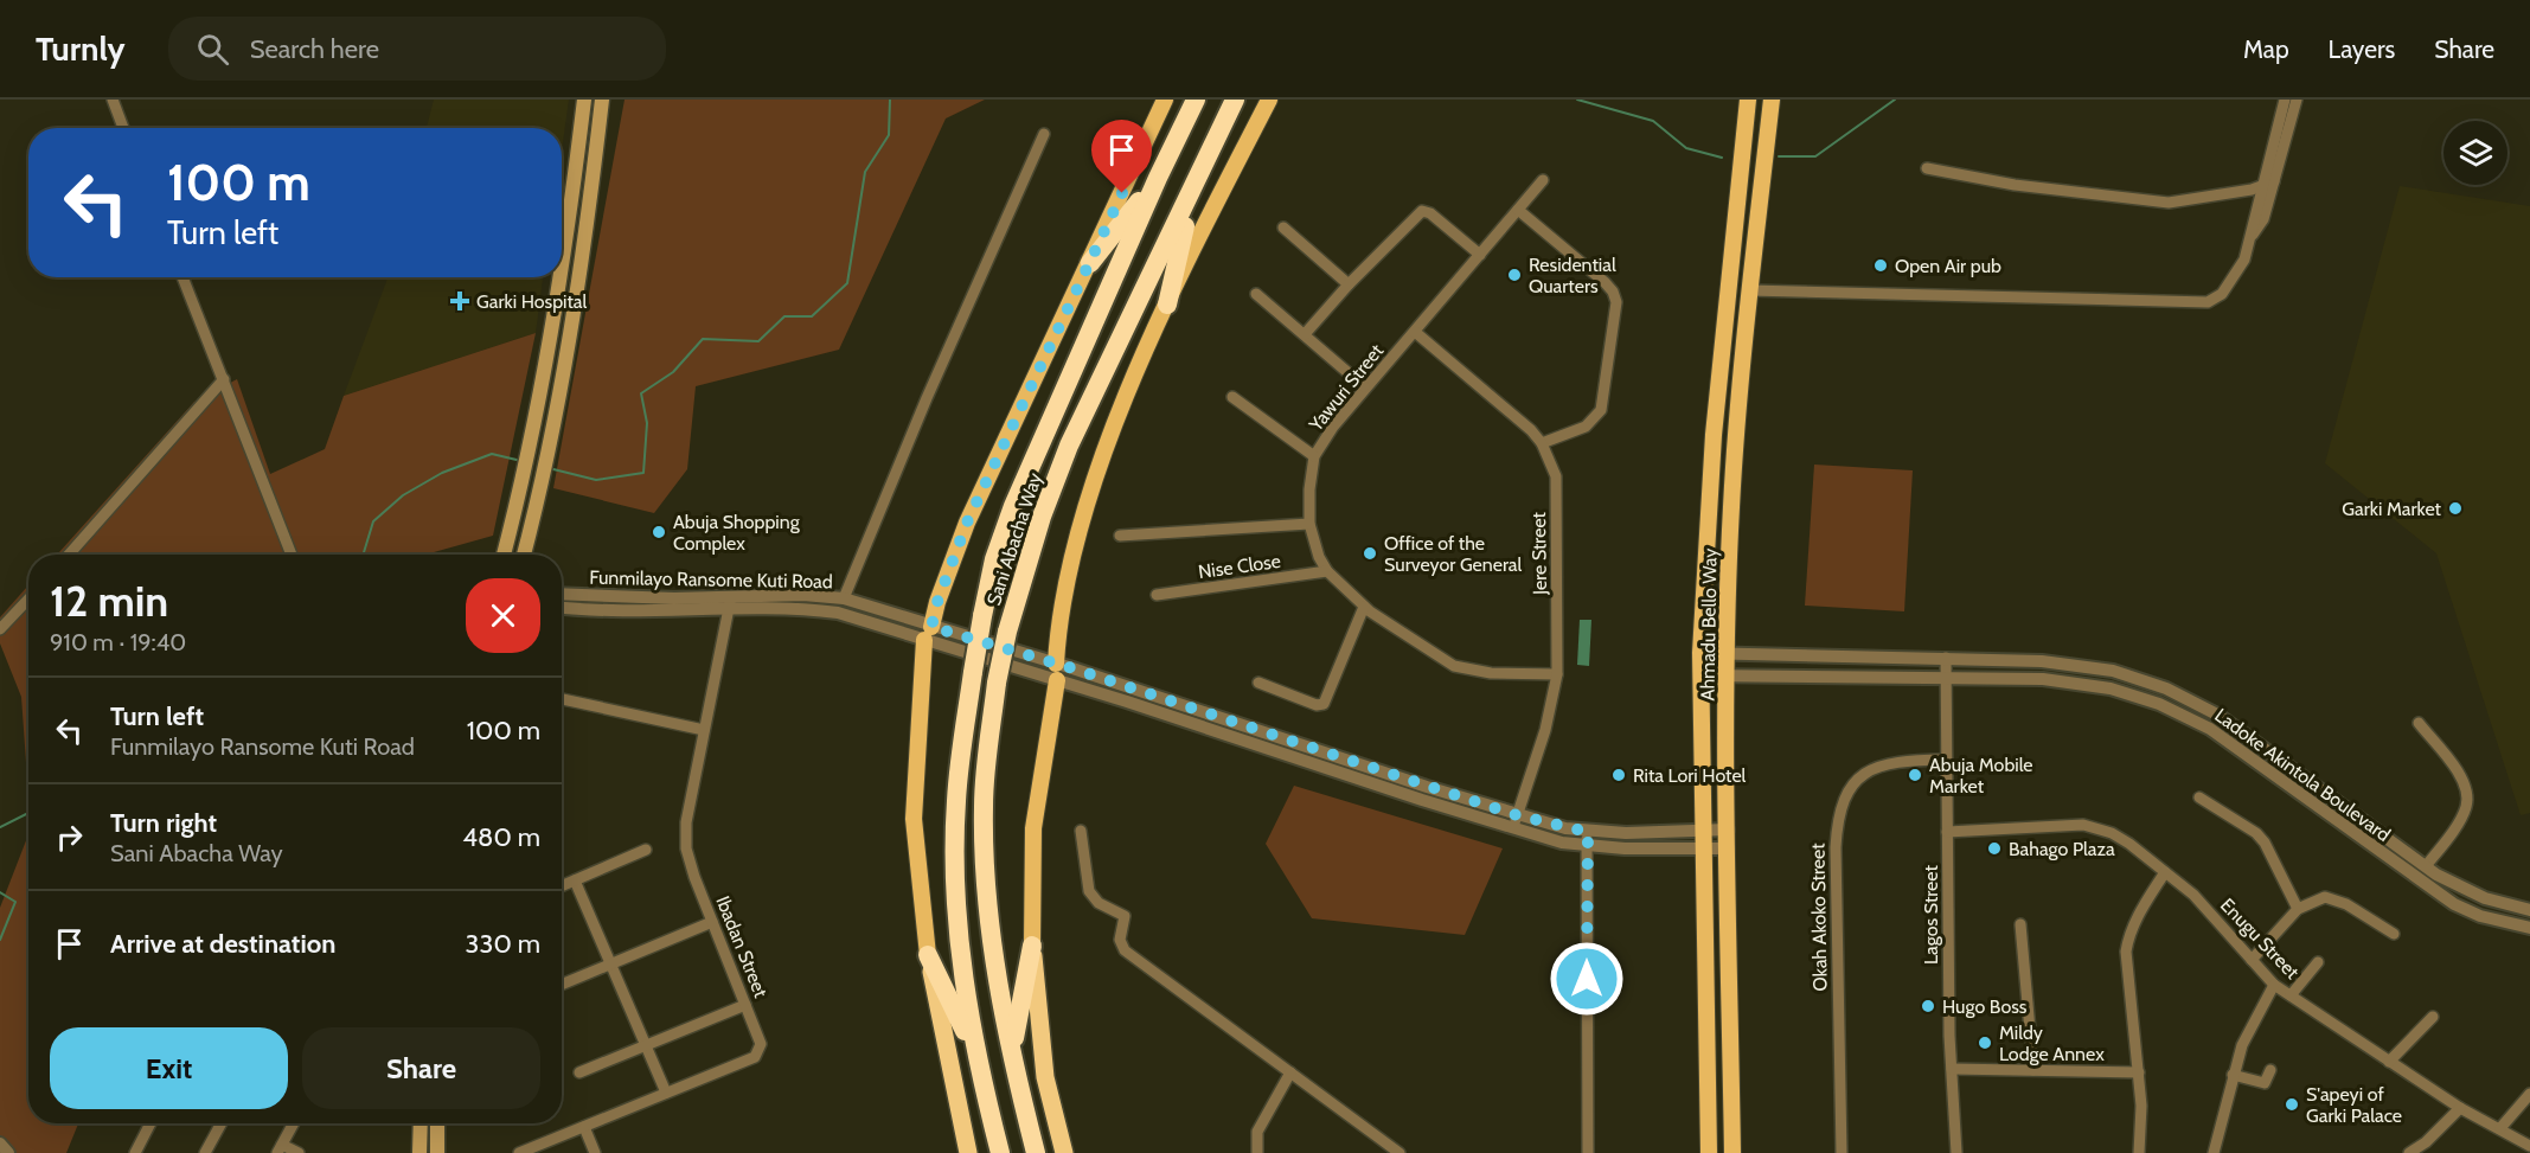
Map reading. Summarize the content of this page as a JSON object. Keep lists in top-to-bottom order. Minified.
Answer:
{"streets":{"highway":["Sani Abacha Way"],"main road":["Ahmadu Bello Way"],"street":["Yawuri Street","Jere Street","Nise Close","Funmilayo Ransome Kuti Road","Ladoke Akintola Boulevard","Lagos Street","Okah Akoko Street","Enugu Street","Ibadan Street"]},"crossings":[["Yawuri Street","Jere Street"],["Yawuri Street","Nise Close"],["Jere Street","Funmilayo Ransome Kuti Road"],["Funmilayo Ransome Kuti Road","Ahmadu Bello Way"],["Funmilayo Ransome Kuti Road","Ibadan Street"],["Ahmadu Bello Way","Ladoke Akintola Boulevard"],["Ladoke Akintola Boulevard","Lagos Street"],["Lagos Street","Okah Akoko Street"],["Lagos Street","Enugu Street"]],"places":{"other":["Open Air pub","Residential Quarters","Garki Market","Abuja Shopping Complex","Office of the Surveyor General","Rita Lori Hotel","Abuja Mobile Market","Bahago Plaza","Hugo Boss","Mildy Lodge Annex","S'apeyi of Garki Palace"],"health":["Garki Hospital"]},"page":{"header":"Turnly","search":"Search here","nav":["Map","Layers","Share"],"turn":["100 m","Turn left"],"heading":["12 min","910 m · 19:40"],"list":[{"name":"Turn left","note":"Funmilayo Ransome Kuti Road","value":"100 m"},{"name":"Turn right","note":"Sani Abacha Way","value":"480 m"},{"name":"Arrive at destination","value":"330 m"}],"buttons":["Exit","Share"]}}
